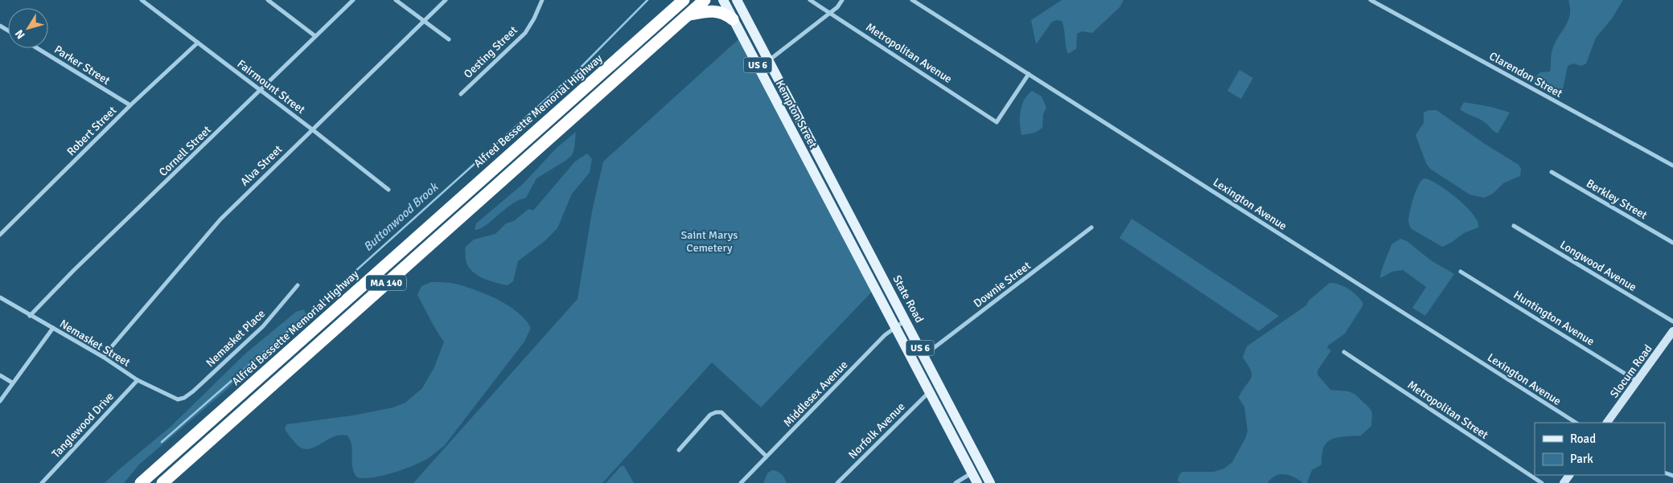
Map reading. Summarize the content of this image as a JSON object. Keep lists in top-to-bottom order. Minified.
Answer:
{"streets":{"highway":["Alfred Bessette Memorial Highway","MA 140"],"main road":["US 6","Kempton Street","State Road","Slocum Road"],"street":["Oesting Street","Metropolitan Avenue","Parker Street","Clarendon Street","Fairmount Street","Robert Street","Cornell Street","Alva Street","Berkley Street","Lexington Avenue","Longwood Avenue","Downie Street","Huntington Avenue","Nemasket Place","Nemasket Street","Middlesex Avenue","Metropolitan Street","Tanglewood Drive","Norfolk Avenue"]},"crossings":[["Metropolitan Avenue","Lexington Avenue"],["Parker Street","Robert Street"],["US 6","Kempton Street"],["US 6","Middlesex Avenue"],["US 6","Norfolk Avenue"],["Fairmount Street","Robert Street"],["Fairmount Street","Cornell Street"],["Fairmount Street","Alva Street"],["Kempton Street","State Road"],["Cornell Street","Nemasket Street"],["Alva Street","Nemasket Street"],["Downie Street","State Road"],["State Road","Middlesex Avenue"],["Huntington Avenue","Slocum Road"],["Nemasket Place","Nemasket Street"],["Nemasket Street","Tanglewood Drive"]],"water":["Buttonwood Brook"],"parks":["Saint Marys Cemetery"],"legend":["Road","Park"],"north":"bottom left"}
